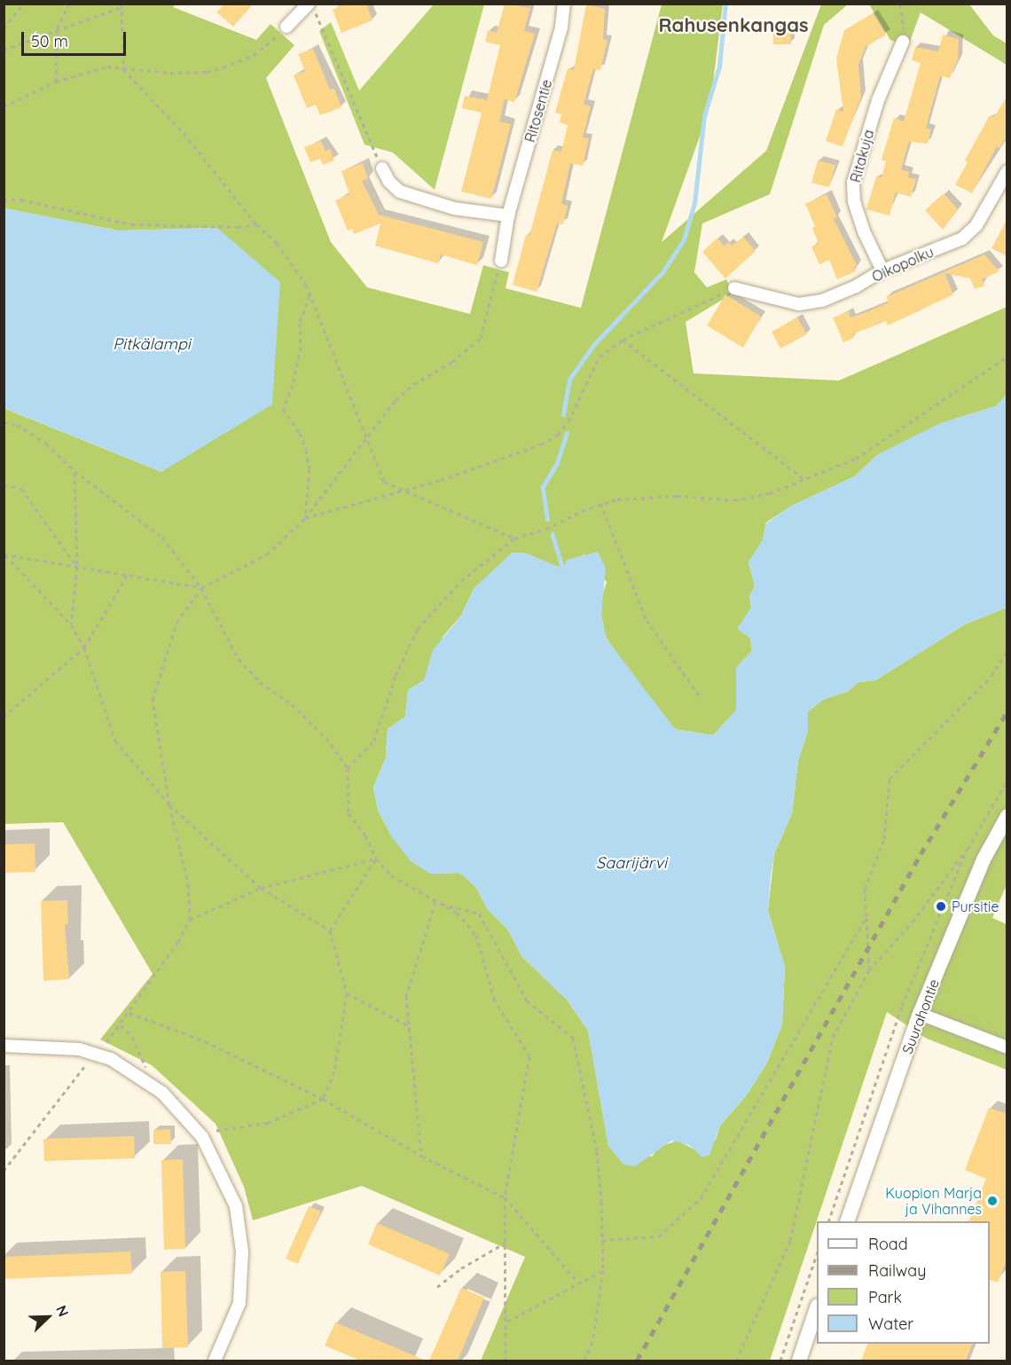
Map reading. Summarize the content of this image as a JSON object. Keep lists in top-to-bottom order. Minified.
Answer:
{"streets":{"street":["Ritosentie","Ritakuja","Oikopolku","Suurahontie"]},"crossings":[["Ritakuja","Oikopolku"]],"districts":["Rahusenkangas"],"water":["Pitkälampi","Saarijärvi"],"places":["Pursitie","Kuopion Marja ja Vihannes"],"legend":["Road","Railway","Park","Water"],"scale_bar":"50 m","north":"top right"}
